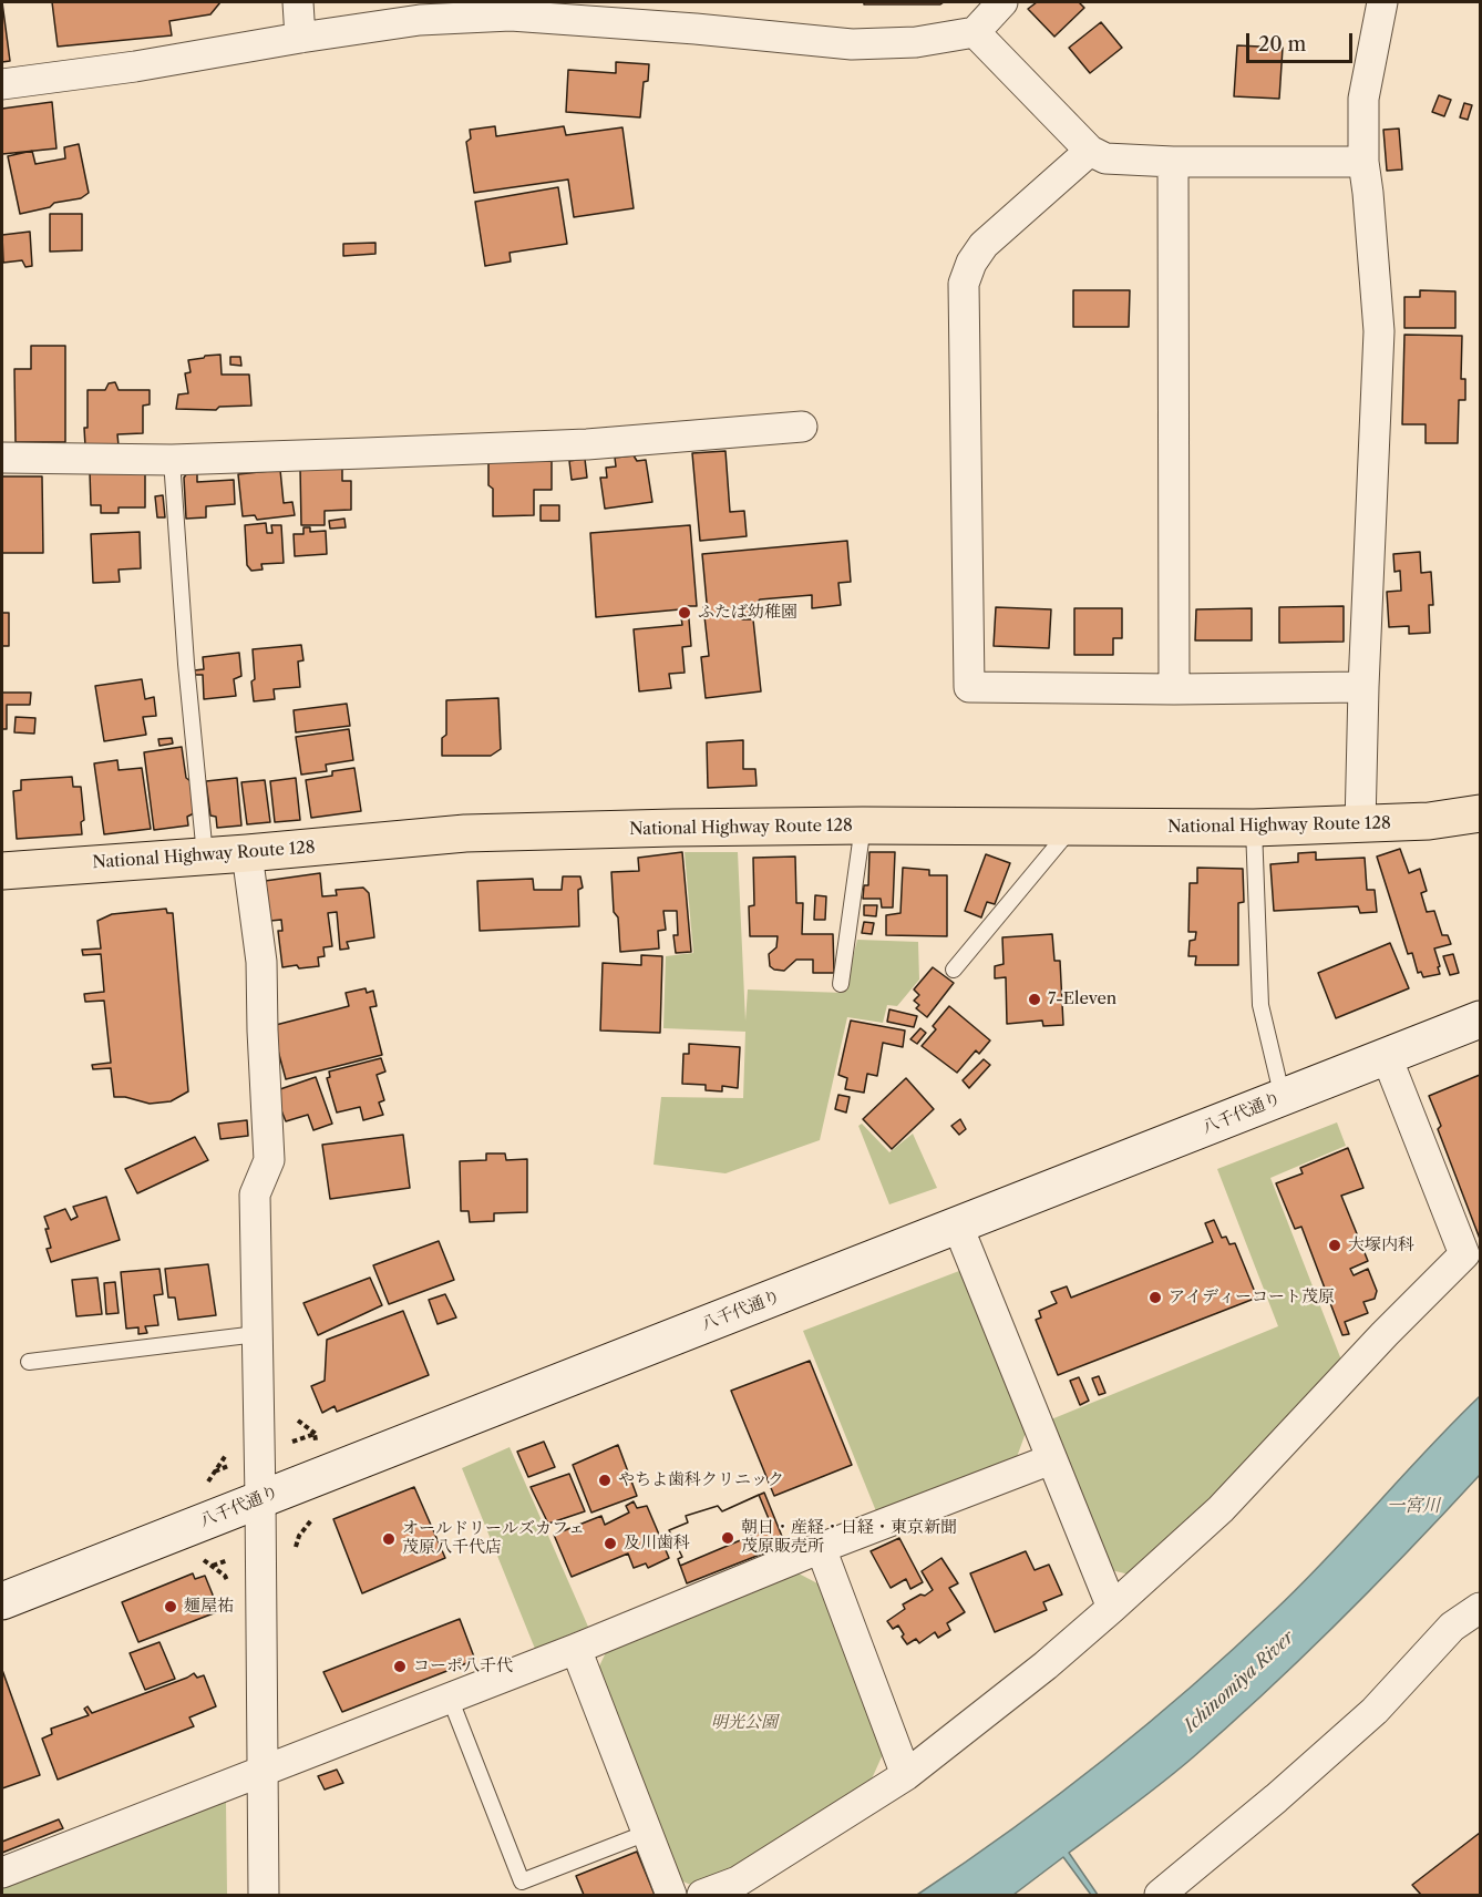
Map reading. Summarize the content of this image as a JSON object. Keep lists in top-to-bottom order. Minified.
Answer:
{"streets":{"highway":["National Highway Route 128"],"street":["八千代通り"]},"water":["一宮川","Ichinomiya River"],"parks":["明光公園"],"places":["ふたば幼稚園","7-Eleven","大塚内科","アイディーコート茂原","やちよ歯科クリニック","朝日・産経・日経・東京新聞 茂原販売所","オールドリールズカフェ 茂原八千代店","及川歯科","麺屋祐","コーポ八千代"],"scale_bar":"20 m"}
